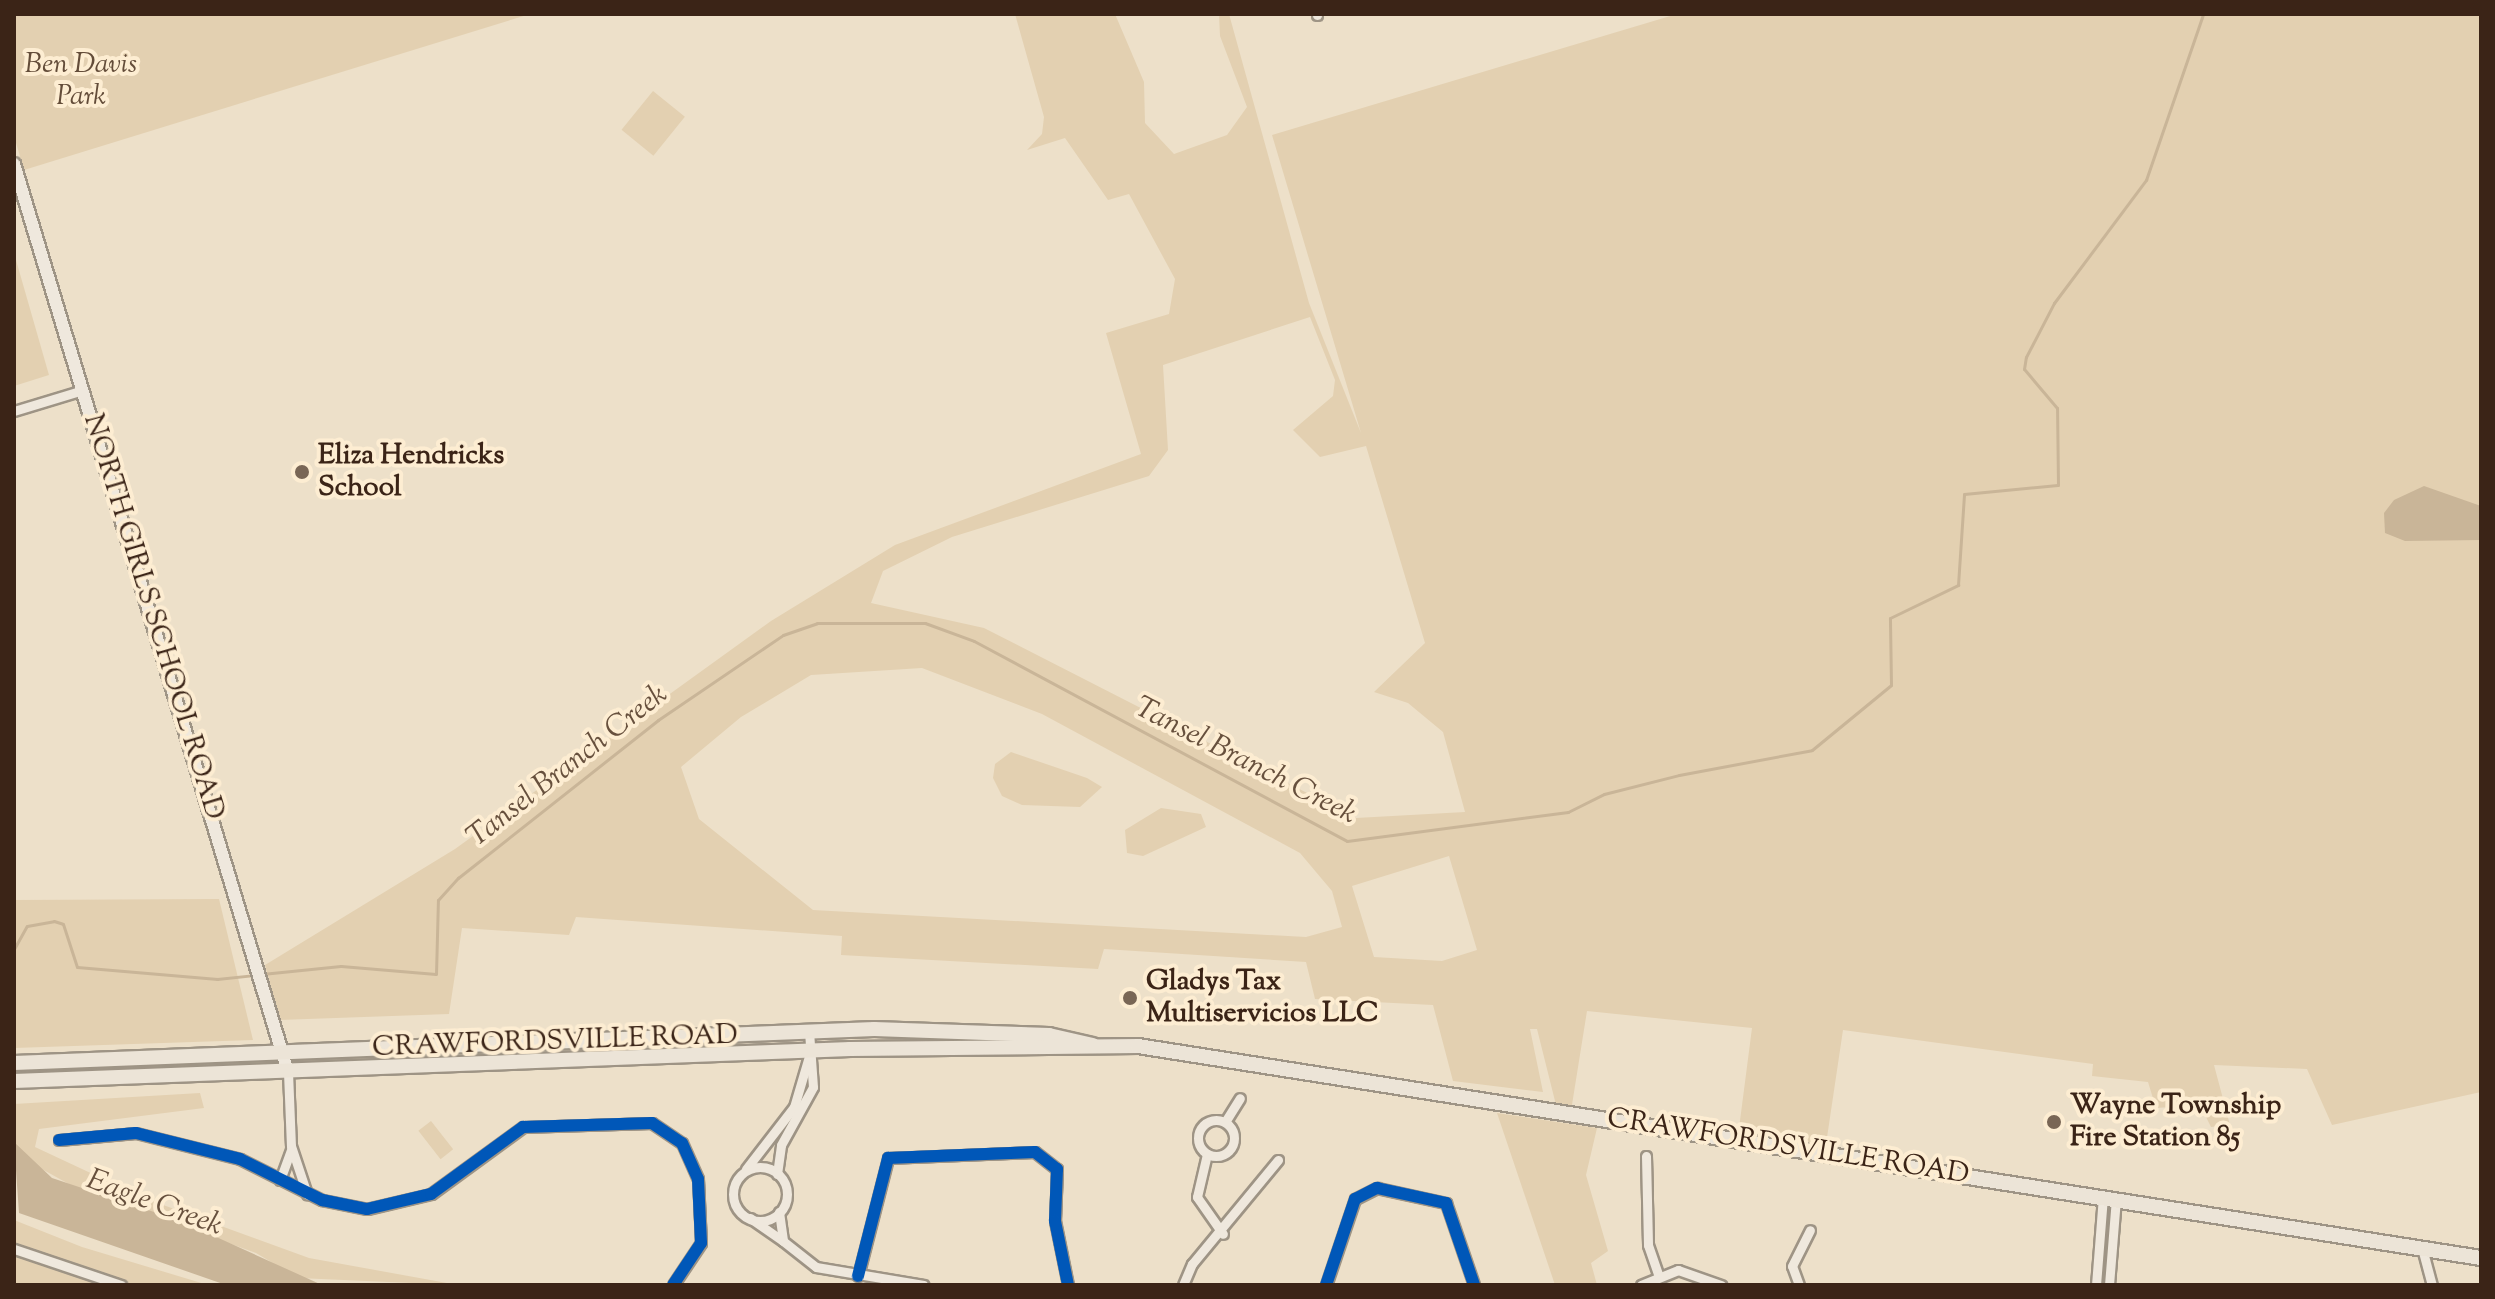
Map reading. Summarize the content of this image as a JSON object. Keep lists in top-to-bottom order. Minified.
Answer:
{"streets":{"main road":["NORTH GIRLS SCHOOL ROAD","CRAWFORDSVILLE ROAD"]},"crossings":[["NORTH GIRLS SCHOOL ROAD","CRAWFORDSVILLE ROAD"]],"water":["Tansel Branch Creek","Eagle Creek"],"parks":["Ben Davis Park"],"places":["Eliza Hendricks School","Gladys Tax Multiservicios LLC","Wayne Township Fire Station 85"]}
